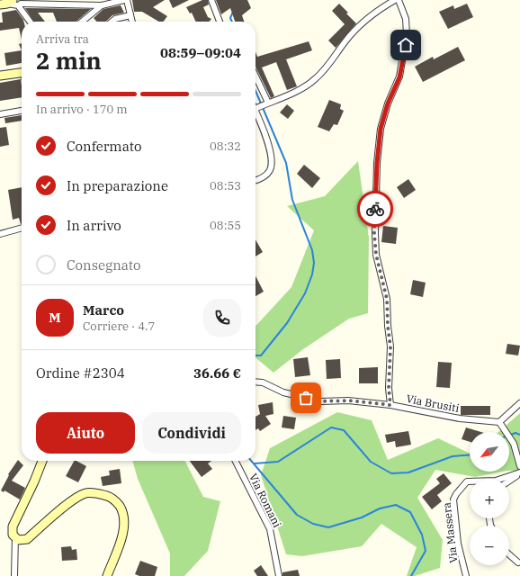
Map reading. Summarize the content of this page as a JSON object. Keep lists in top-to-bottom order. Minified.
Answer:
{"streets":{"street":["Via Brusiti","Via Romani","Via Massera"]},"north":"bottom left","page":{"heading":["2 min","Arriva tra","08:59–09:04"],"panel":["Marco","Corriere · 4.7","Ordine #2304","36.66 €"],"bar":"In arrivo · 170 m","list":[["Confermato","08:32"],["In preparazione","08:53"],["In arrivo","08:55"],"Consegnato"],"round":"M","buttons":["Aiuto","Condividi"],"map_buttons":["+","−"]}}
